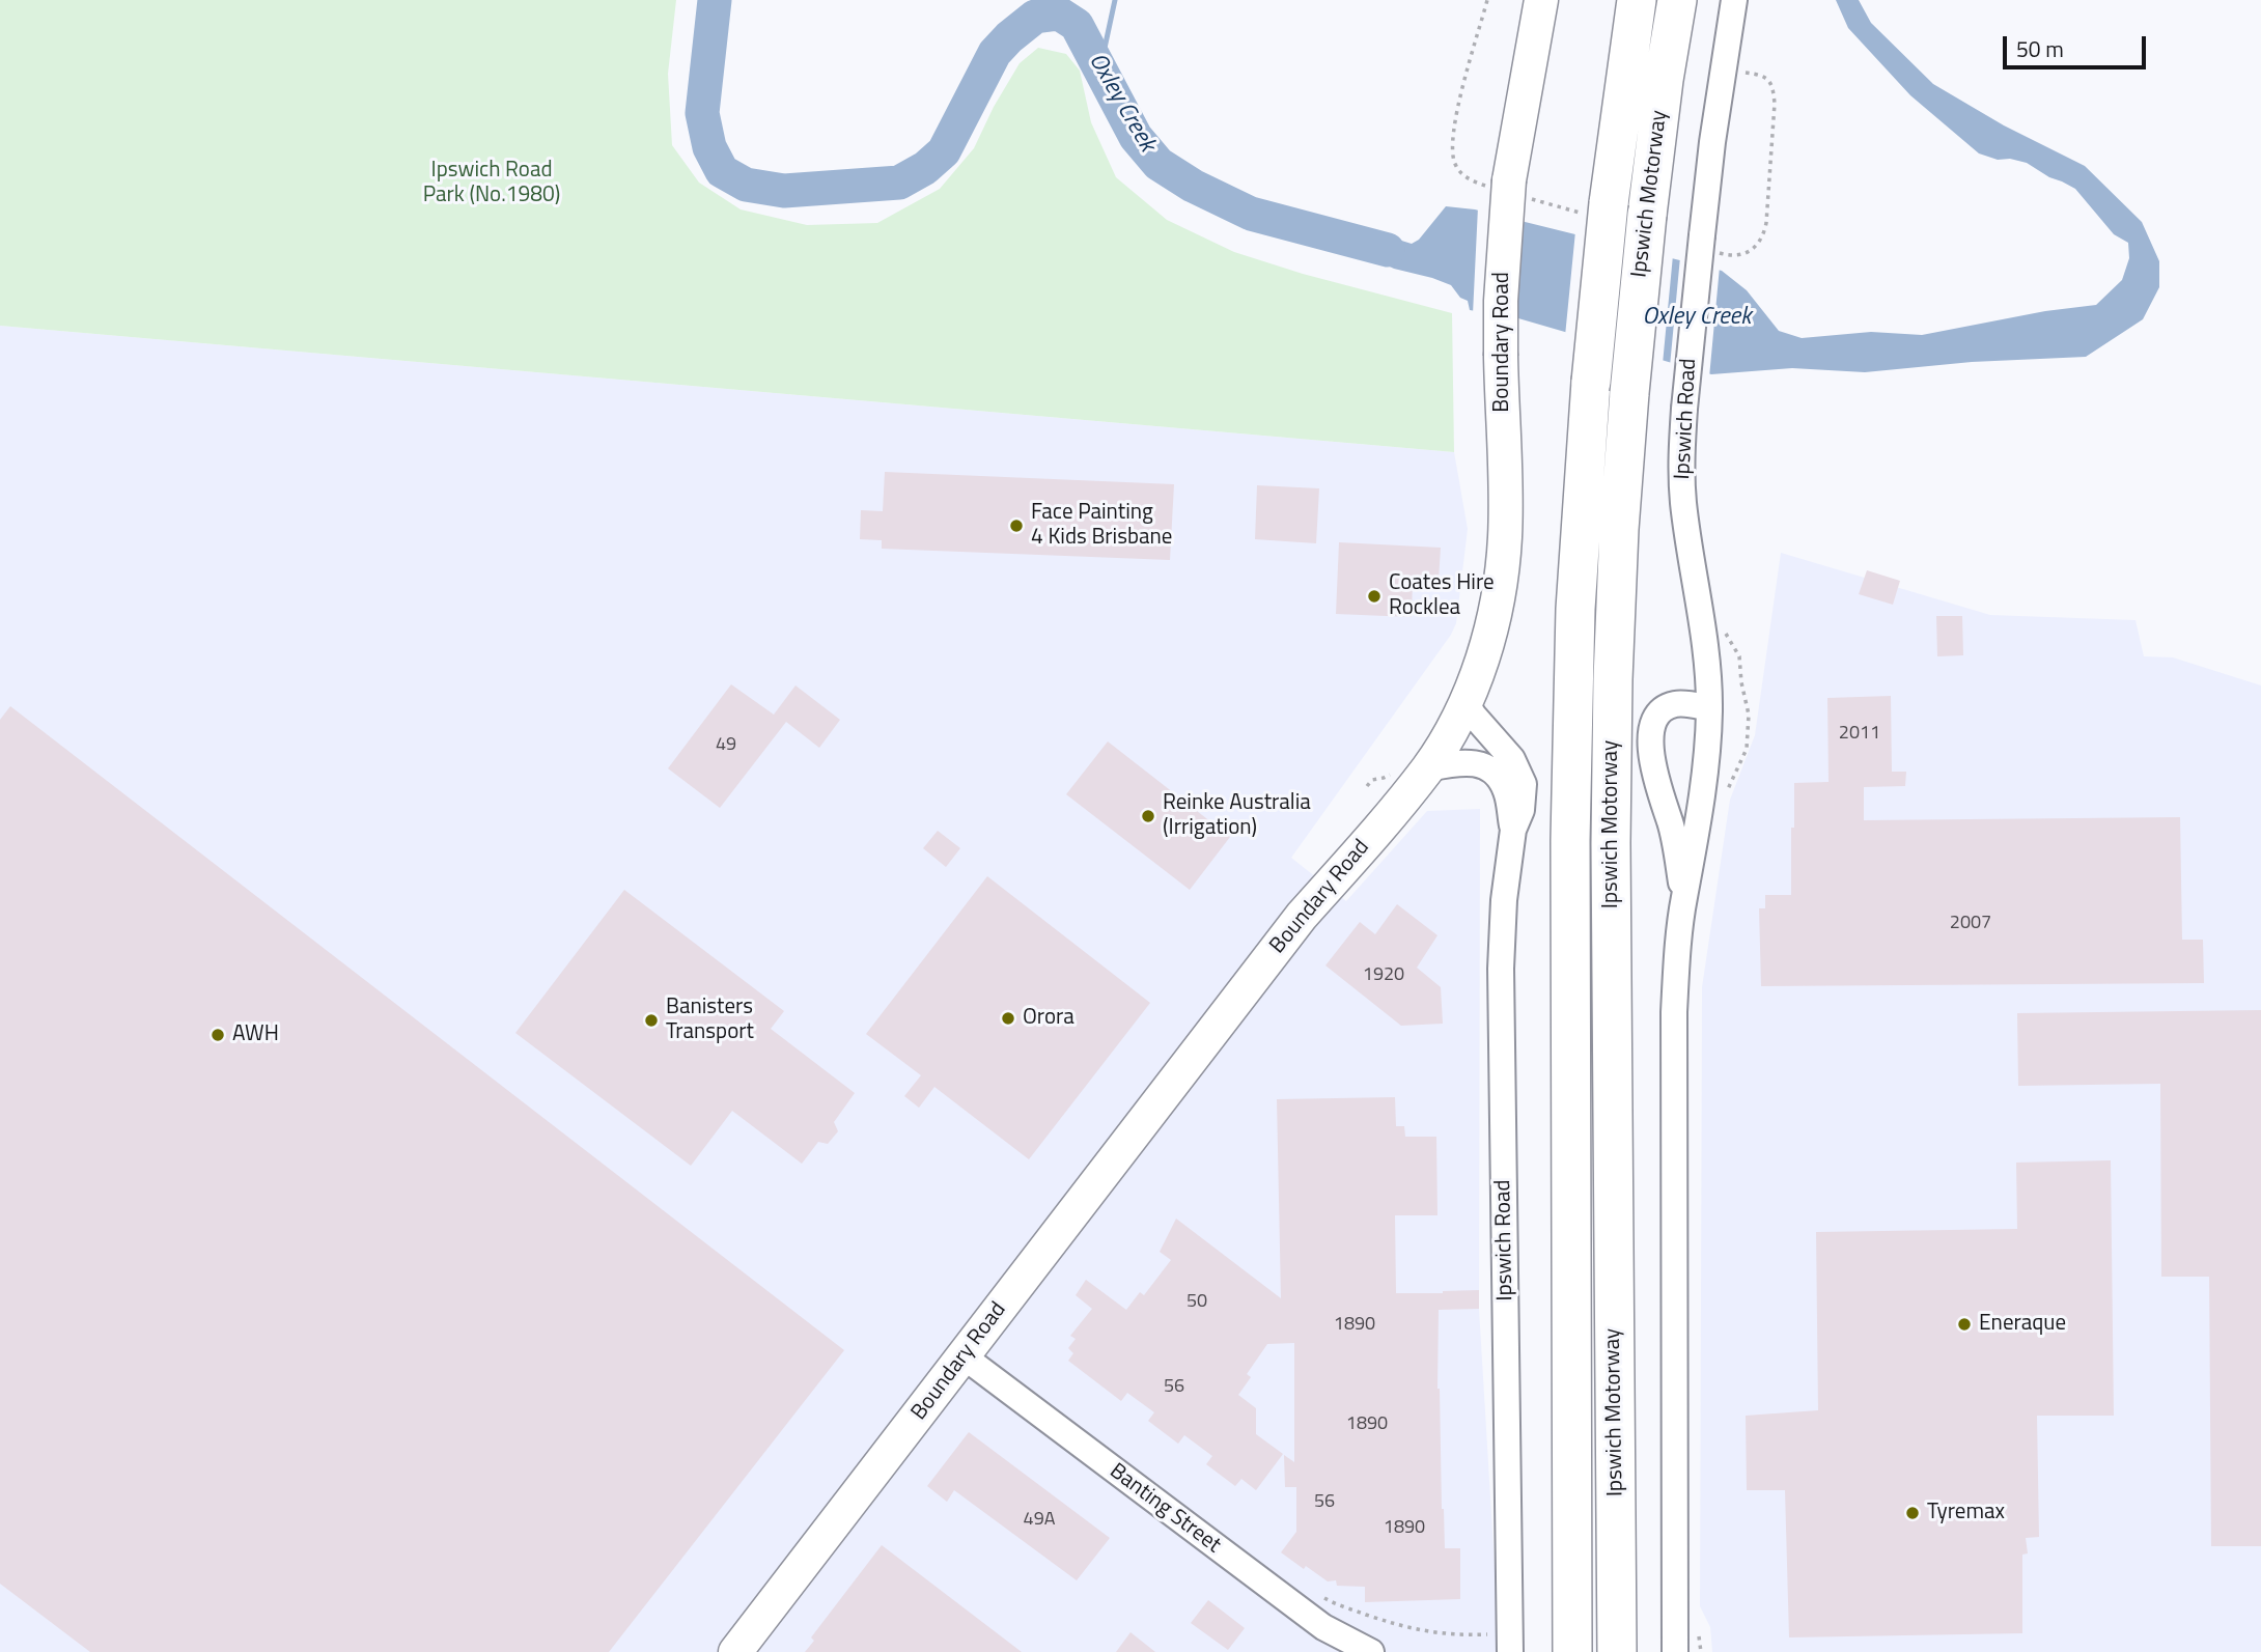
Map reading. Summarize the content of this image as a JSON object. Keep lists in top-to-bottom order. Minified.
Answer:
{"streets":{"highway":["Ipswich Motorway"],"main road":["Boundary Road"],"street":["Ipswich Road","Banting Street"]},"crossings":[["Boundary Road","Ipswich Road"],["Boundary Road","Banting Street"]],"water":["Oxley Creek"],"parks":["Ipswich Road Park (No.1980)"],"places":["Face Painting 4 Kids Brisbane","Coates Hire Rocklea","Reinke Australia (Irrigation)","Orora","Banisters Transport","AWH","Eneraque","Tyremax"],"house_numbers":["2011","49","2007","1920","50","1890","56","1890","56","49A","1890"],"scale_bar":"50 m"}
